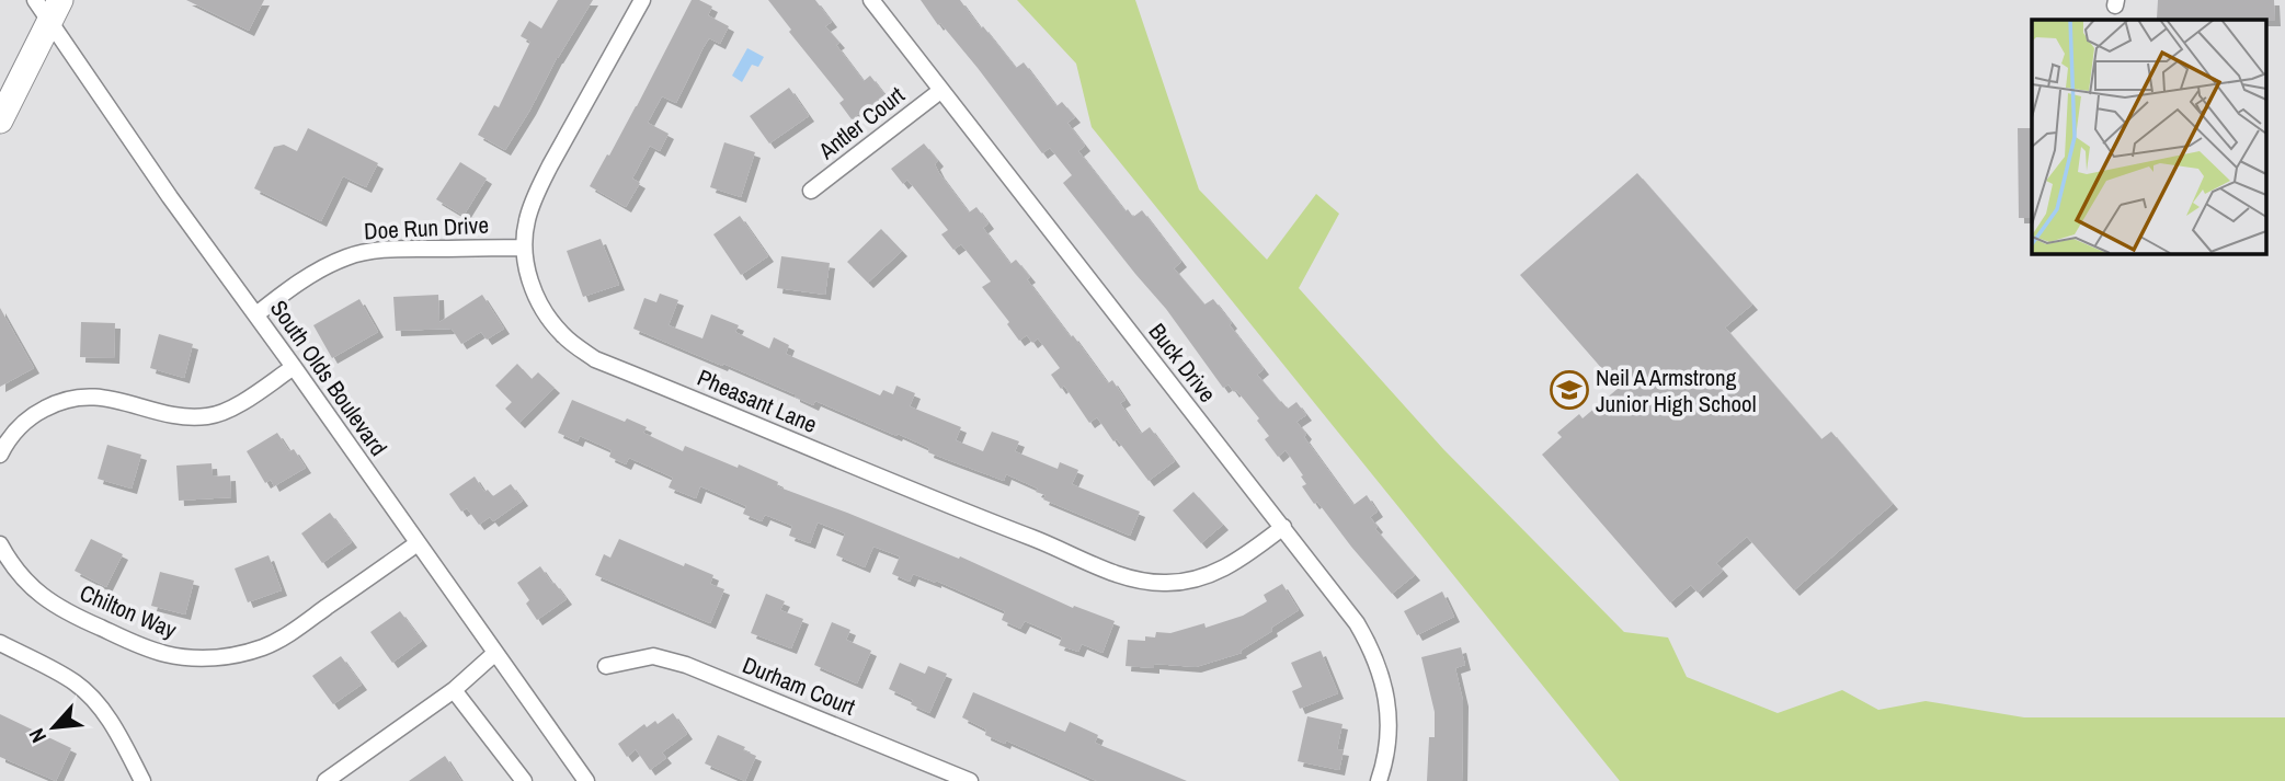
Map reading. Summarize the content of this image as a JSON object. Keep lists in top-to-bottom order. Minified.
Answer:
{"streets":{"street":["Antler Court","Doe Run Drive","Buck Drive","South Olds Boulevard","Pheasant Lane","Chilton Way","Durham Court"]},"crossings":[["Antler Court","Buck Drive"],["Doe Run Drive","South Olds Boulevard"],["Doe Run Drive","Pheasant Lane"],["Buck Drive","Pheasant Lane"],["South Olds Boulevard","Chilton Way"]],"places":{"school or university":["Neil A Armstrong Junior High School"]},"north":"bottom left"}
